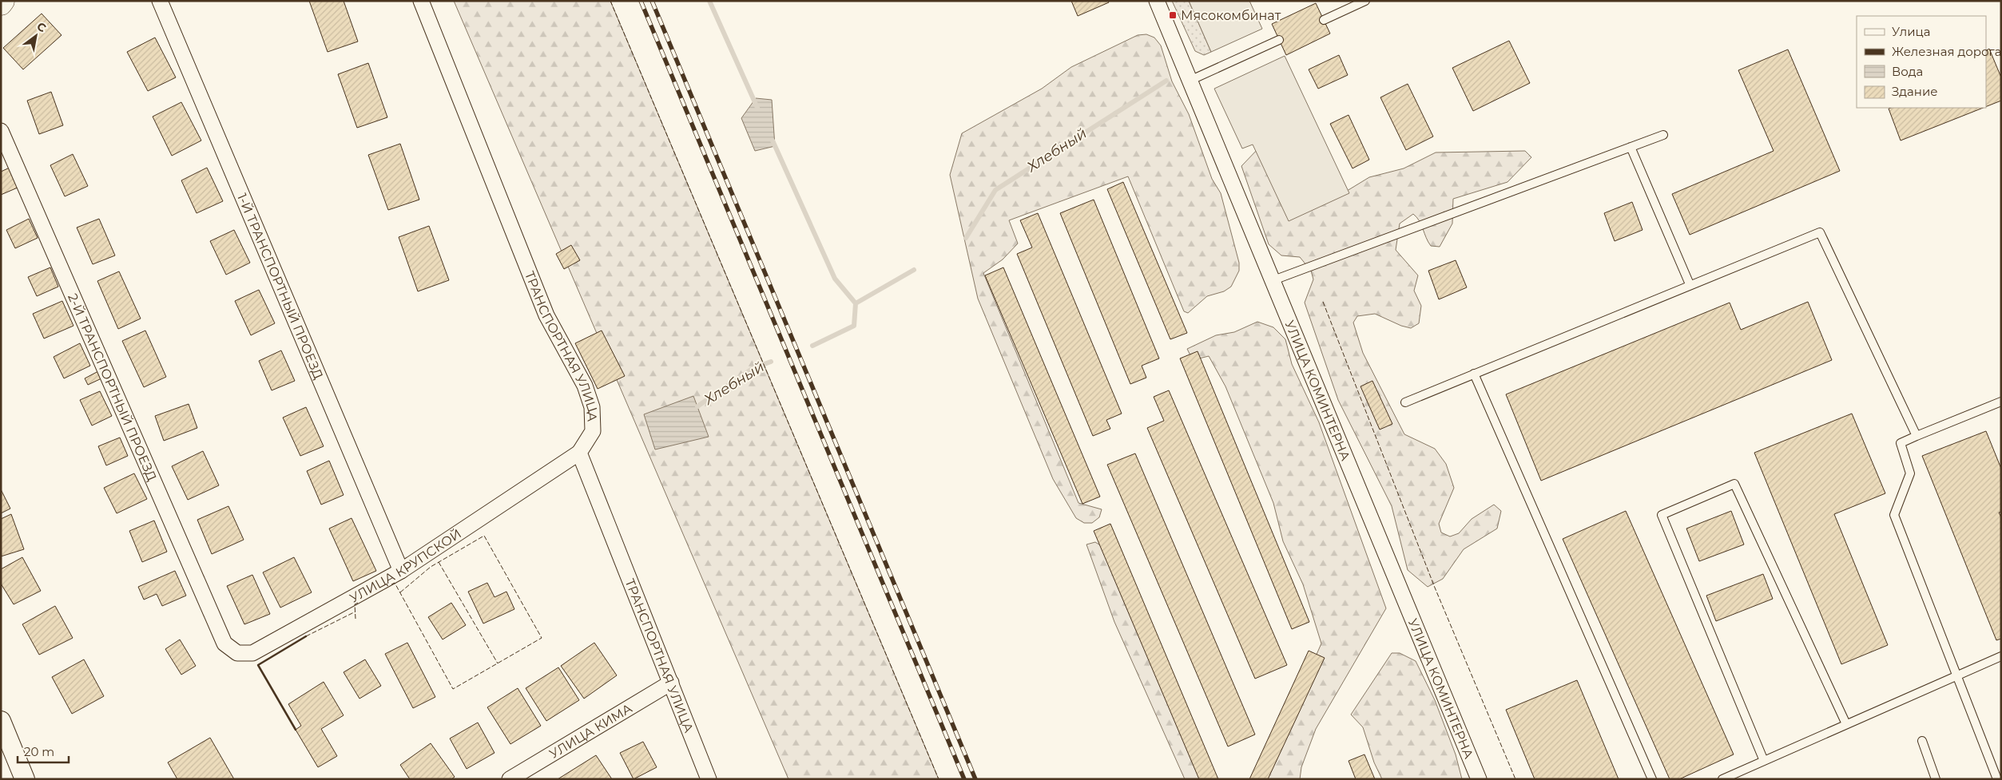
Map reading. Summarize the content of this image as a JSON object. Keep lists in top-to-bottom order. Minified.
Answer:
{"streets":{"street":["1-Й ТРАНСПОРТНЫЙ ПРОЕЗД","ТРАНСПОРТНАЯ УЛИЦА","2-Й ТРАНСПОРТНЫЙ ПРОЕЗД","УЛИЦА КОМИНТЕРНА","УЛИЦА КРУПСКОЙ","УЛИЦА КИМА"]},"crossings":[["1-Й ТРАНСПОРТНЫЙ ПРОЕЗД","УЛИЦА КРУПСКОЙ"],["ТРАНСПОРТНАЯ УЛИЦА","УЛИЦА КРУПСКОЙ"],["ТРАНСПОРТНАЯ УЛИЦА","УЛИЦА КИМА"],["2-Й ТРАНСПОРТНЫЙ ПРОЕЗД","УЛИЦА КРУПСКОЙ"]],"water":["Хлебный"],"places":{"transit":["Мясокомбинат"]},"legend":["Улица","Железная дорога","Вода","Здание"],"scale_bar":"20 m","north":"top right"}
